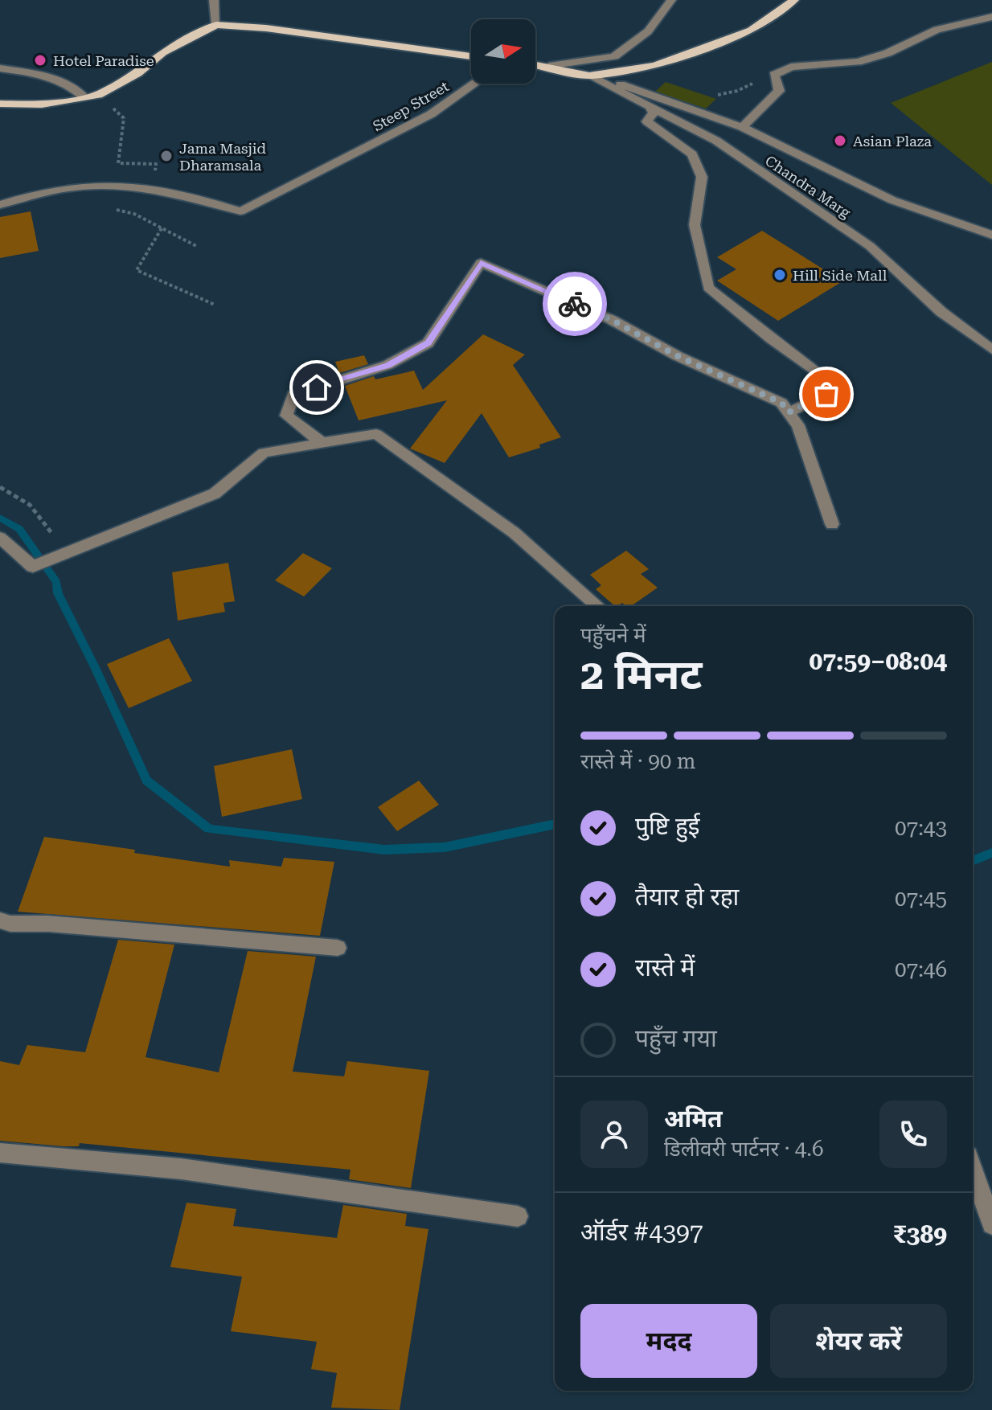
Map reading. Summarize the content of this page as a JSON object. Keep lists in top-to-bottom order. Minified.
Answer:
{"streets":{"street":["Steep Street","Chandra Marg"]},"places":["Hotel Paradise","Asian Plaza","Jama Masjid Dharamsala","Hill Side Mall"],"north":"right","page":{"heading":["2 मिनट","पहुँचने में","07:59–08:04"],"panel":["अमित","डिलीवरी पार्टनर · 4.6","ऑर्डर #4397","₹389"],"bar":"रास्ते में · 90 m","list":[["पुष्टि हुई","07:43"],["तैयार हो रहा","07:45"],["रास्ते में","07:46"],"पहुँच गया"],"buttons":["मदद","शेयर करें"]}}
